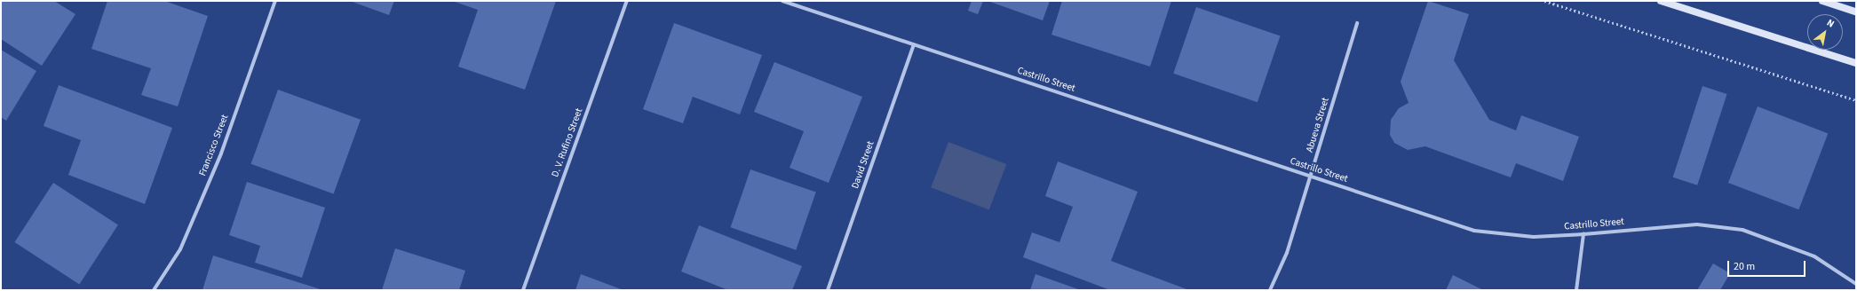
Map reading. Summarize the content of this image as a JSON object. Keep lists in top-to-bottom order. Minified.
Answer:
{"streets":{"street":["Castrillo Street","Abueva Street","D. V. Rufino Street","Francisco Street","David Street"]},"crossings":[["Castrillo Street","Abueva Street"],["Castrillo Street","David Street"]],"scale_bar":"20 m","north":"top right"}
